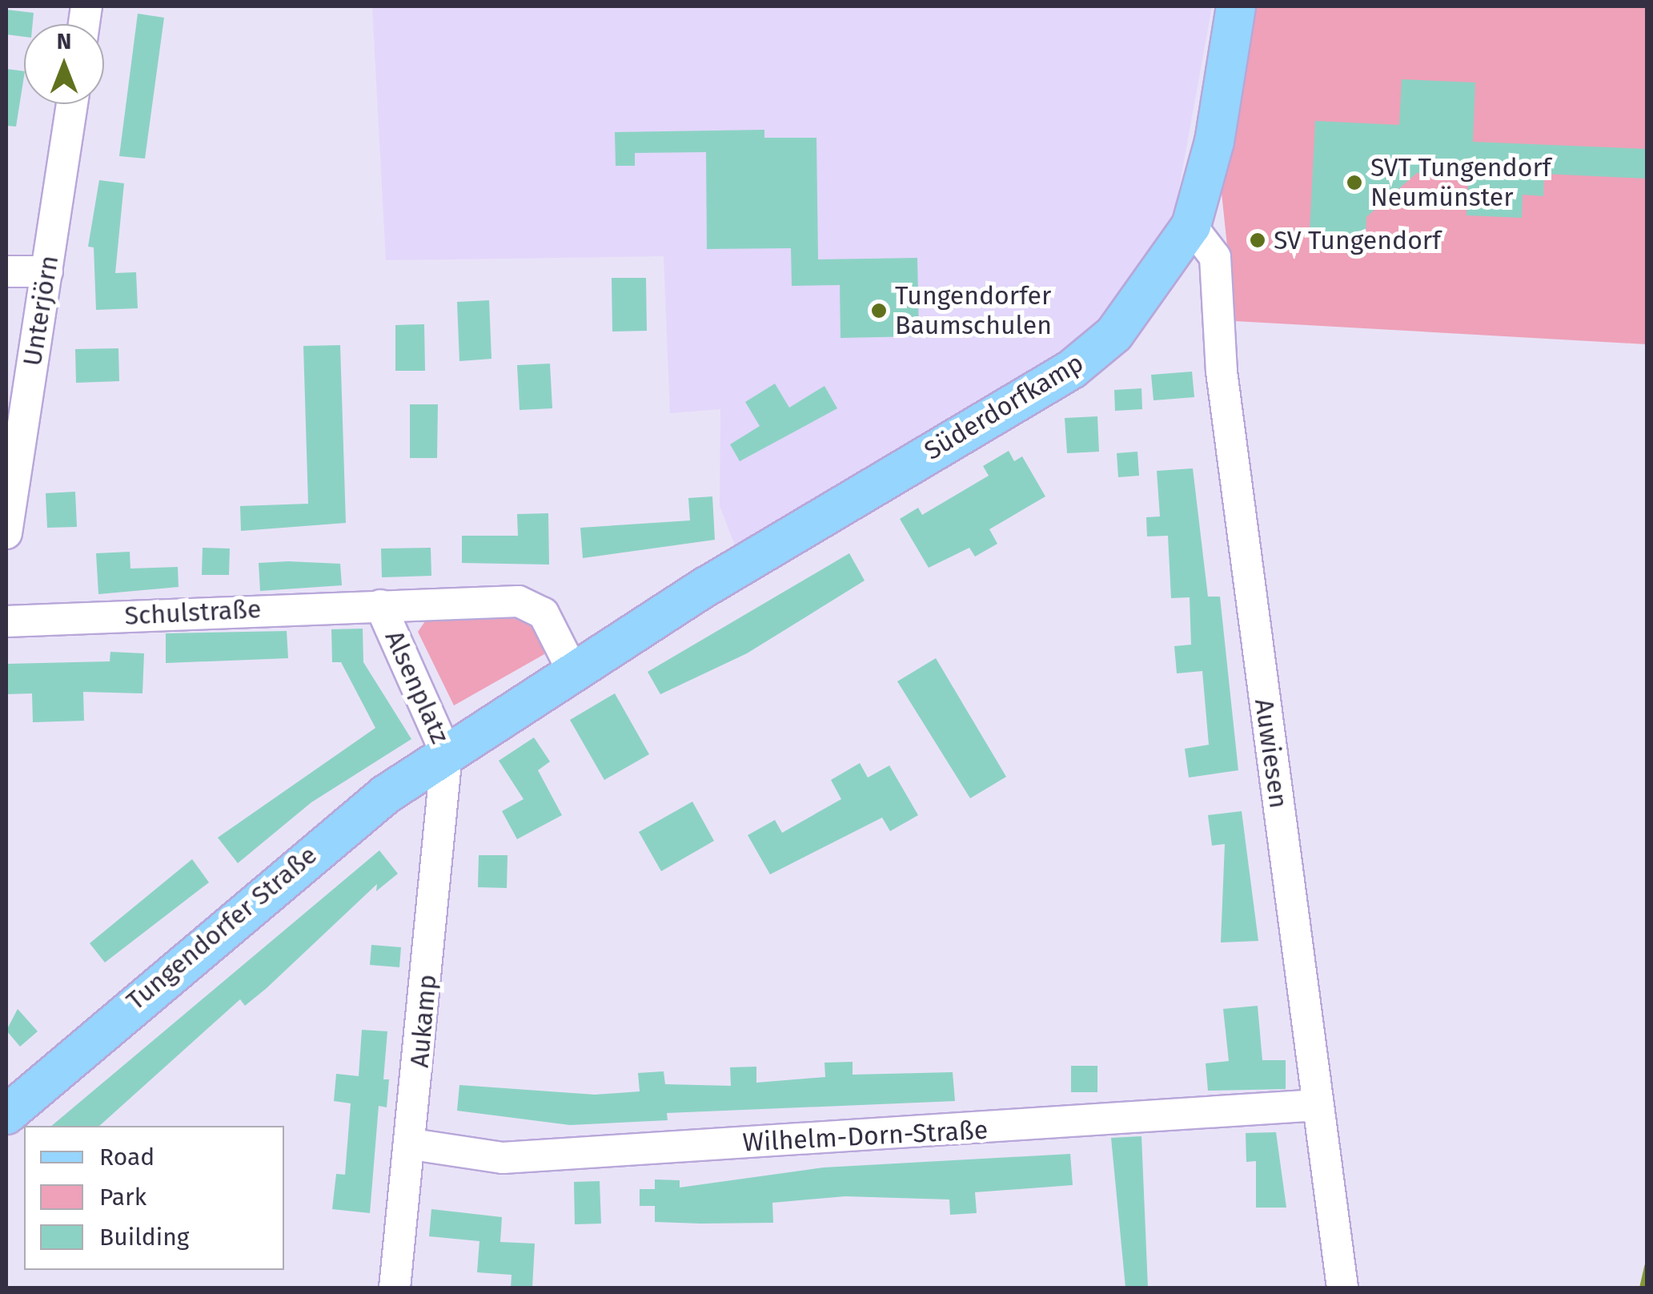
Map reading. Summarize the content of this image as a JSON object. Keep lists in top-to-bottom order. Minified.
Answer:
{"streets":{"main road":["Süderdorfkamp","Alsenplatz","Tungendorfer Straße"],"street":["Unterjörn","Schulstraße","Auwiesen","Aukamp","Wilhelm-Dorn-Straße"]},"crossings":[["Süderdorfkamp","Alsenplatz"],["Süderdorfkamp","Auwiesen"],["Schulstraße","Alsenplatz"],["Alsenplatz","Tungendorfer Straße"],["Alsenplatz","Aukamp"],["Auwiesen","Wilhelm-Dorn-Straße"],["Tungendorfer Straße","Aukamp"],["Aukamp","Wilhelm-Dorn-Straße"]],"places":["SVT Tungendorf Neumünster","SV Tungendorf","Tungendorfer Baumschulen"],"legend":["Road","Park","Building"],"north":"top"}
